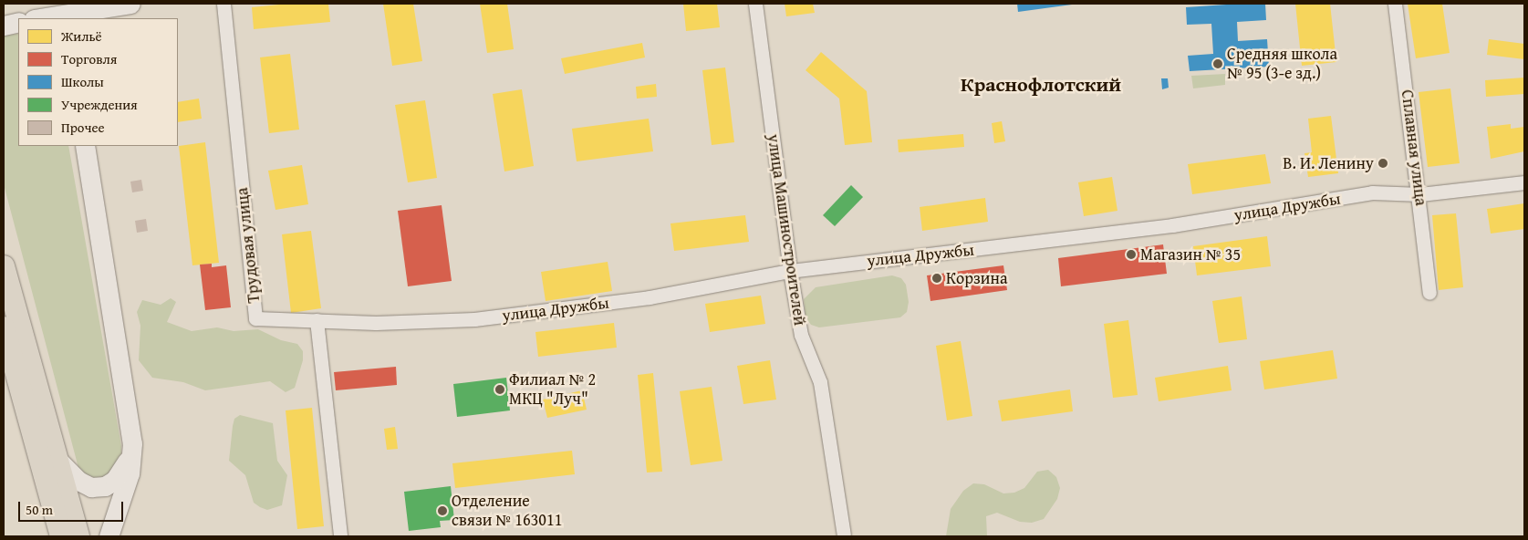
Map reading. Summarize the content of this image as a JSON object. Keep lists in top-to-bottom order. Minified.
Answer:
{"streets":{"street":["Сплавная улица","улица Дружбы","улица Машиностроителей","Трудовая улица"]},"crossings":[["Сплавная улица","улица Дружбы"],["улица Дружбы","улица Машиностроителей"],["улица Дружбы","Трудовая улица"]],"districts":["Краснофлотский"],"places":["Средняя школа № 95 (3-е зд.)","В. И. Ленину","Магазин № 35","Корзина","Филиал № 2 МКЦ \"Луч\"","Отделение связи № 163011"],"legend":["Жильё","Торговля","Школы","Учреждения","Прочее"],"scale_bar":"50 m"}
